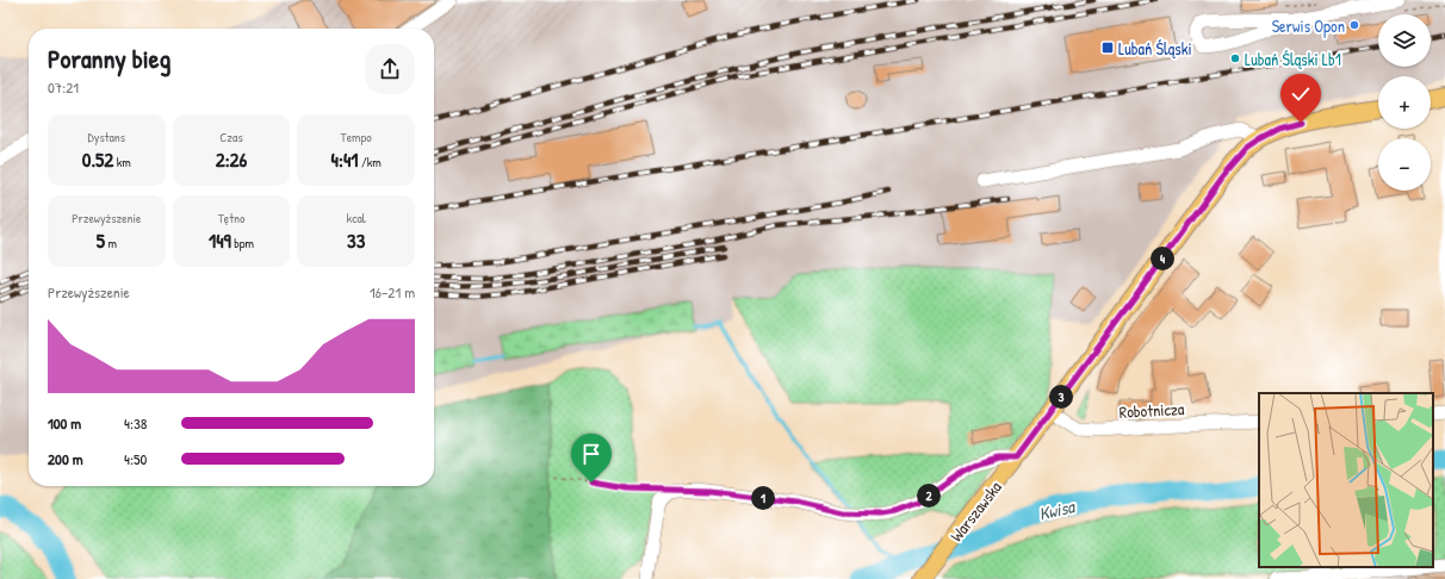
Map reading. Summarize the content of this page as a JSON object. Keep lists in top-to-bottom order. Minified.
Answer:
{"streets":{"main road":["Warszawska"],"street":["Robotnicza"]},"crossings":[["Robotnicza","Warszawska"]],"water":["Kwisa"],"places":{"other":["Serwis Opon","Lubań Śląski Lb1"],"transit":["Lubań Śląski"]},"page":{"map_buttons":["+","−"],"heading":["Poranny bieg","07:21"],"stats":[["Dystans","0.52 km"],["Czas","2:26"],["Tempo","4:41 /km"],["Przewyższenie","5 m"],["Tętno","149 bpm"],["kcal","33"]],"pins":["4","3","2","1"],"chart":["Przewyższenie","16–21 m"],"list":[{"name":"100 m","note":"4:38"},{"name":"200 m","note":"4:50"}]}}
